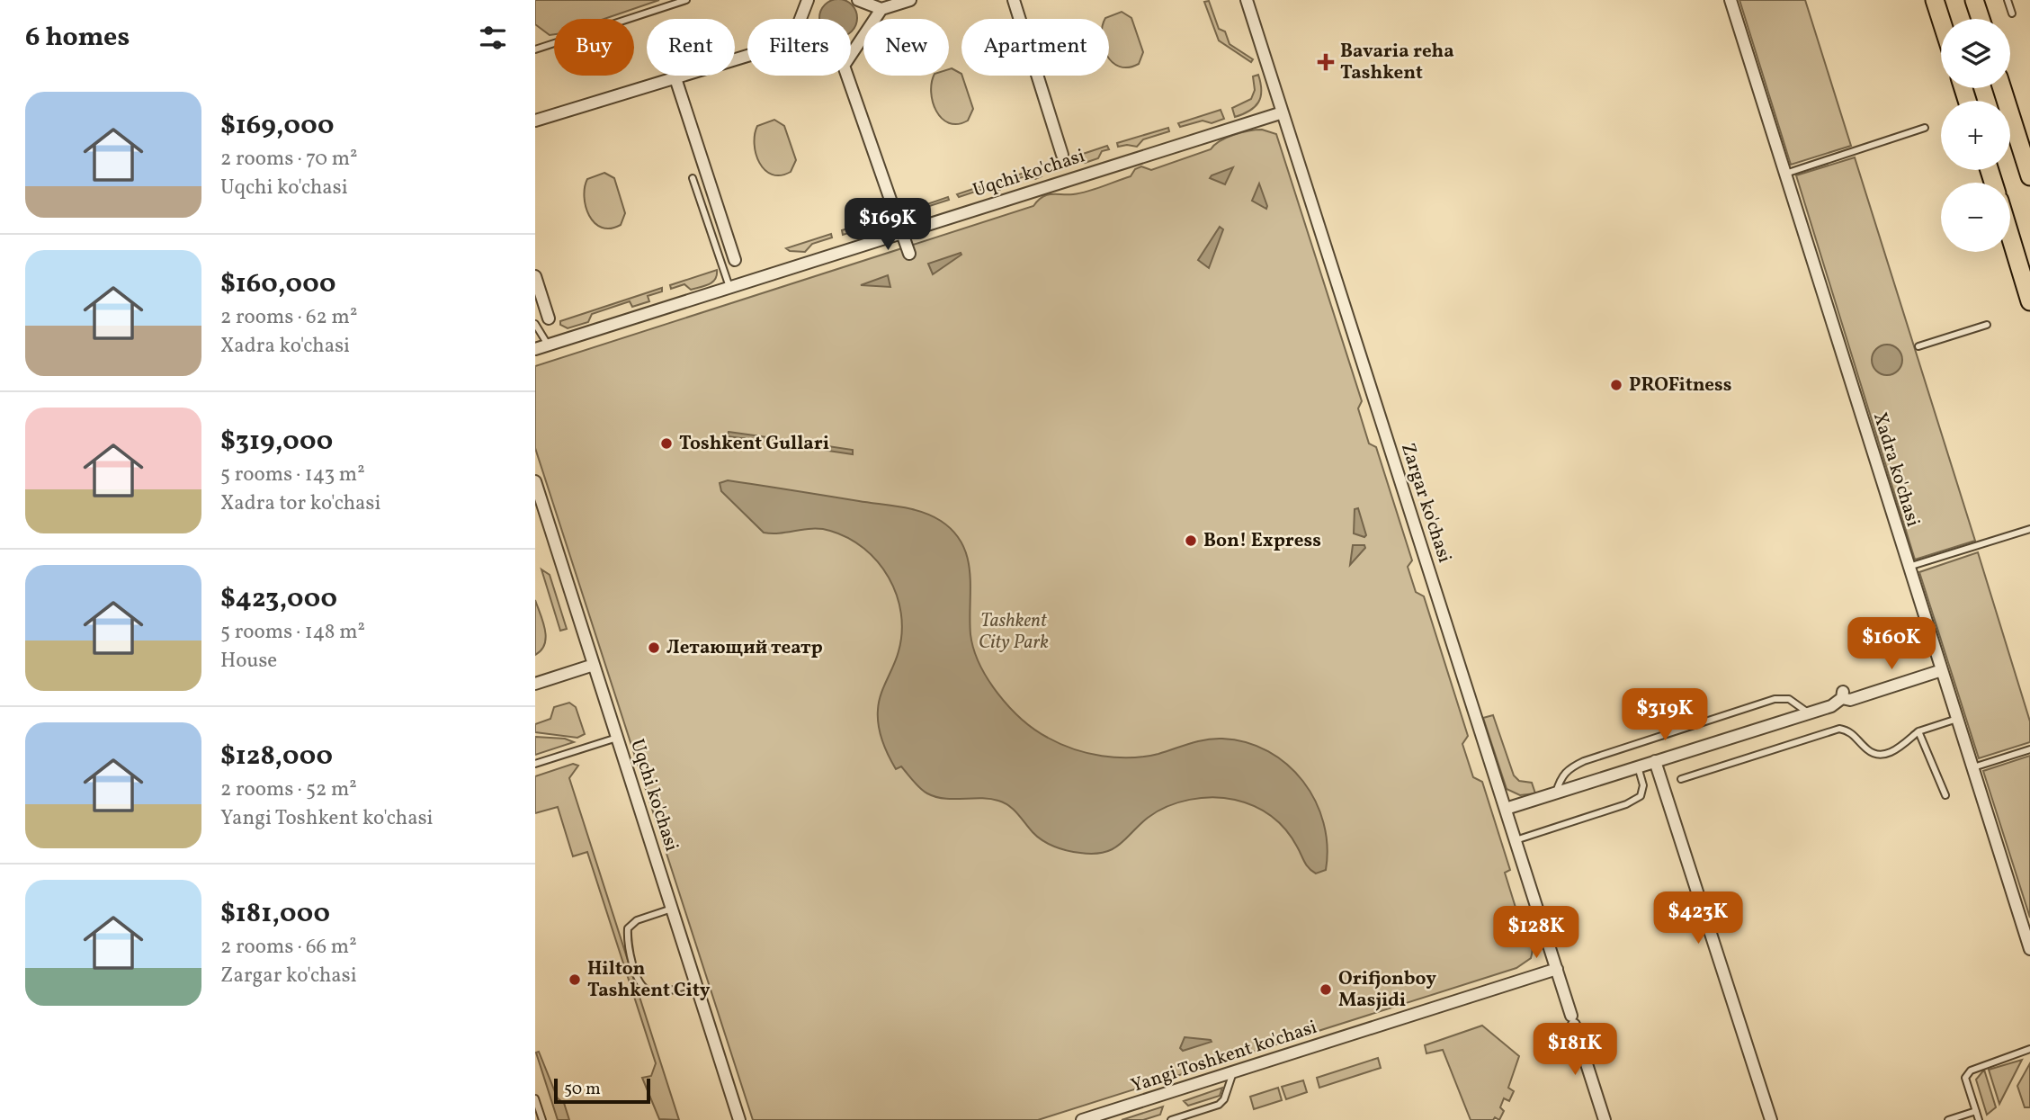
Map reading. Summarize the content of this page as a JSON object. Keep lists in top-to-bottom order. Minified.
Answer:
{"streets":{"street":["Uqchi ko'chasi","Xadra ko'chasi","Zargar ko'chasi","Yangi Toshkent ko'chasi"]},"crossings":[["Uqchi ko'chasi","Zargar ko'chasi"],["Zargar ko'chasi","Yangi Toshkent ko'chasi"]],"parks":["Tashkent City Park"],"places":{"health":["Bavaria reha Tashkent"],"other":["PROFitness","Toshkent Gullari","Bon! Express","Летающий театр","Hilton Tashkent City","Orifjonboy Masjidi"]},"scale_bar":"50 m","page":{"heading":"6 homes","map_buttons":["+","−"],"chip":["Buy","Rent","Filters","New","Apartment"],"list":[{"name":"$169,000","note":"2 rooms · 70 m² · Uqchi ko'chasi"},{"name":"$160,000","note":"2 rooms · 62 m² · Xadra ko'chasi"},{"name":"$319,000","note":"5 rooms · 143 m² · Xadra tor ko'chasi"},{"name":"$423,000","note":"5 rooms · 148 m² · House"},{"name":"$128,000","note":"2 rooms · 52 m² · Yangi Toshkent ko'chasi"},{"name":"$181,000","note":"2 rooms · 66 m² · Zargar ko'chasi"}],"price":["$169K","$160K","$319K","$423K","$128K","$181K"],"scale":"50 m"}}
